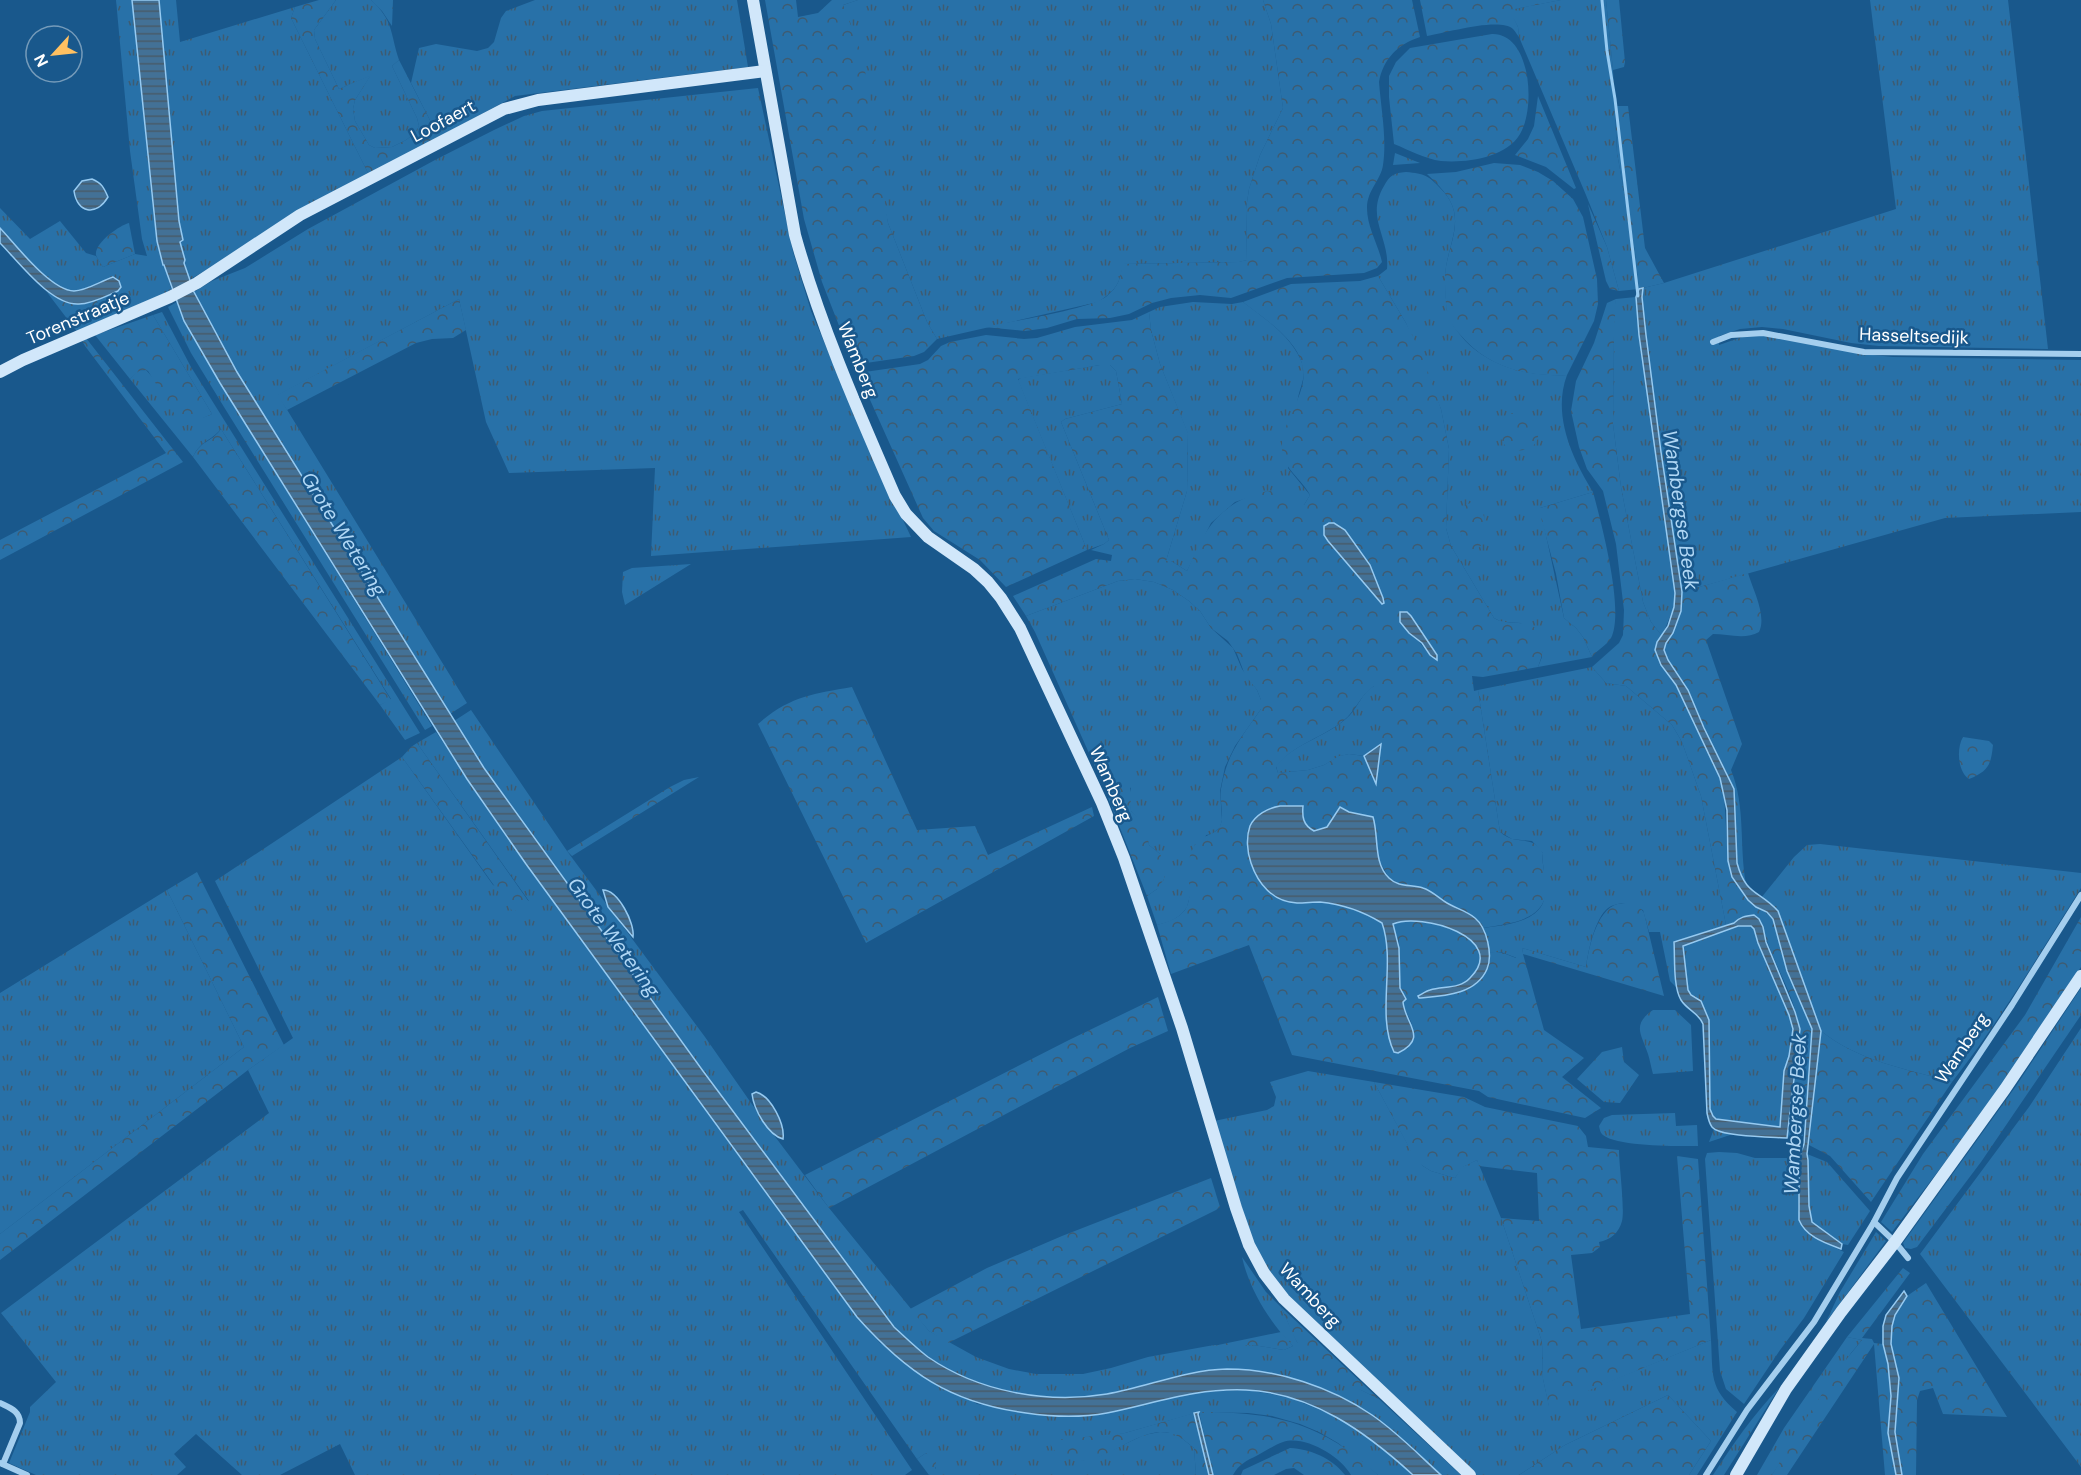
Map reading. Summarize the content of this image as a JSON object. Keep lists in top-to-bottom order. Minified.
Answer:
{"streets":{"street":["Loofaert","Torenstraatje","Hasseltsedijk","Wamberg"]},"crossings":[["Loofaert","Torenstraatje"],["Loofaert","Wamberg"]],"water":["Wambergse Beek","Grote Wetering"],"north":"bottom left"}
